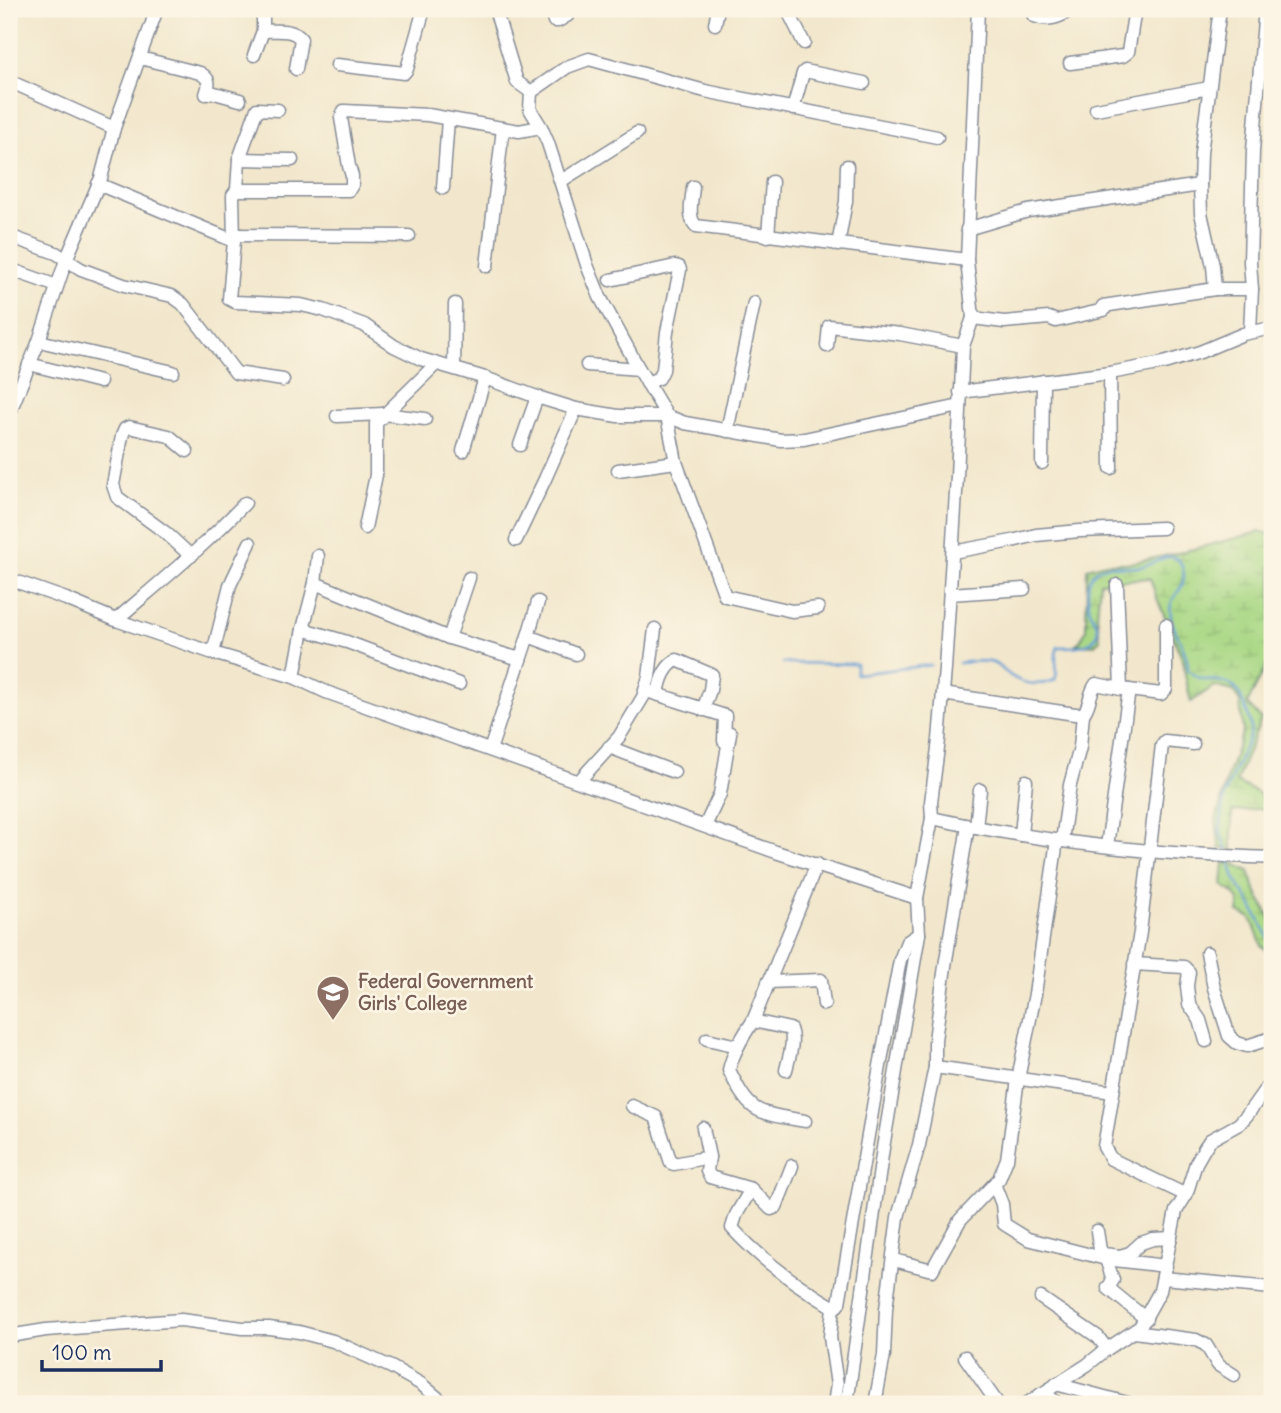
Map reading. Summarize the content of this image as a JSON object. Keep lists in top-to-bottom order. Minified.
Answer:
{"places":{"school or university":["Federal Government Girls' College"]},"scale_bar":"100 m"}
